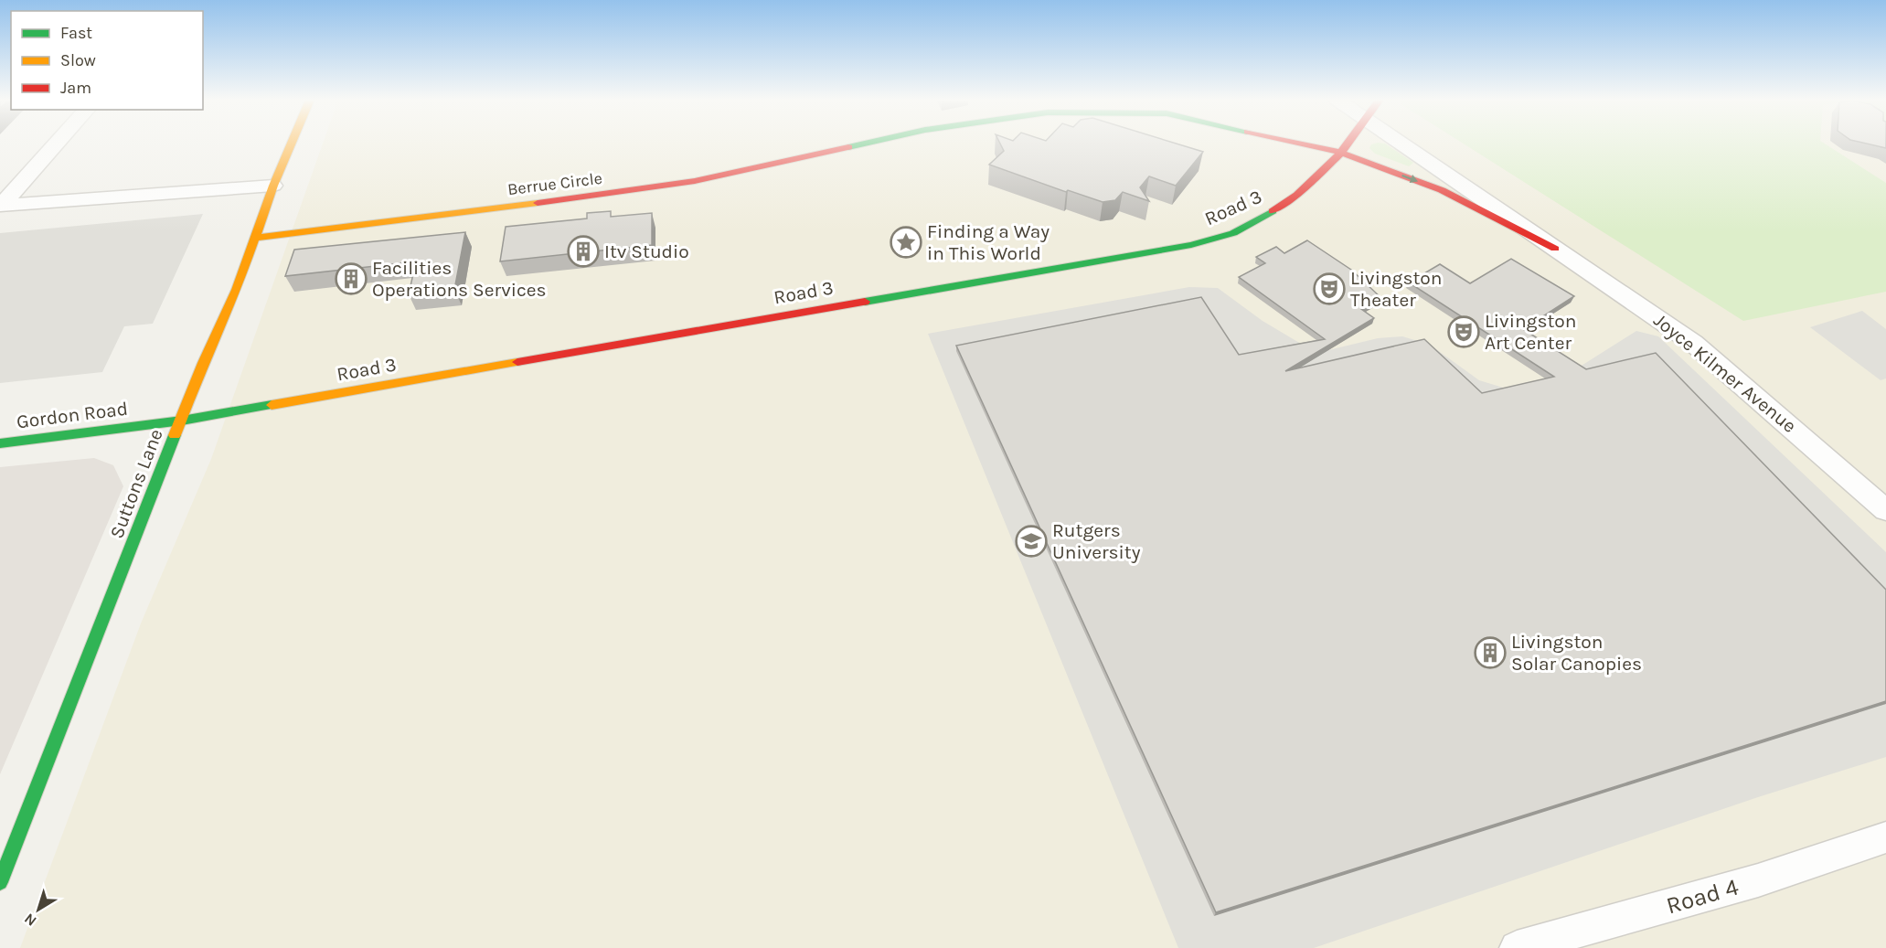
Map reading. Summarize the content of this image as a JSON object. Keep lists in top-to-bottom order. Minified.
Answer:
{"streets":{"street":["Berrue Circle","Road 3","Joyce Kilmer Avenue","Gordon Road","Suttons Lane","Road 4"]},"crossings":[["Berrue Circle","Road 3"],["Berrue Circle","Joyce Kilmer Avenue"],["Berrue Circle","Suttons Lane"],["Road 3","Joyce Kilmer Avenue"],["Road 3","Gordon Road"],["Road 3","Suttons Lane"],["Gordon Road","Suttons Lane"]],"places":{"place":["Finding a Way in This World"],"building":["Itv Studio","Facilities Operations Services","Livingston Solar Canopies"],"theatre":["Livingston Theater","Livingston Art Center"],"school or university":["Rutgers University"]},"legend":["Fast","Slow","Jam"],"north":"bottom left"}
